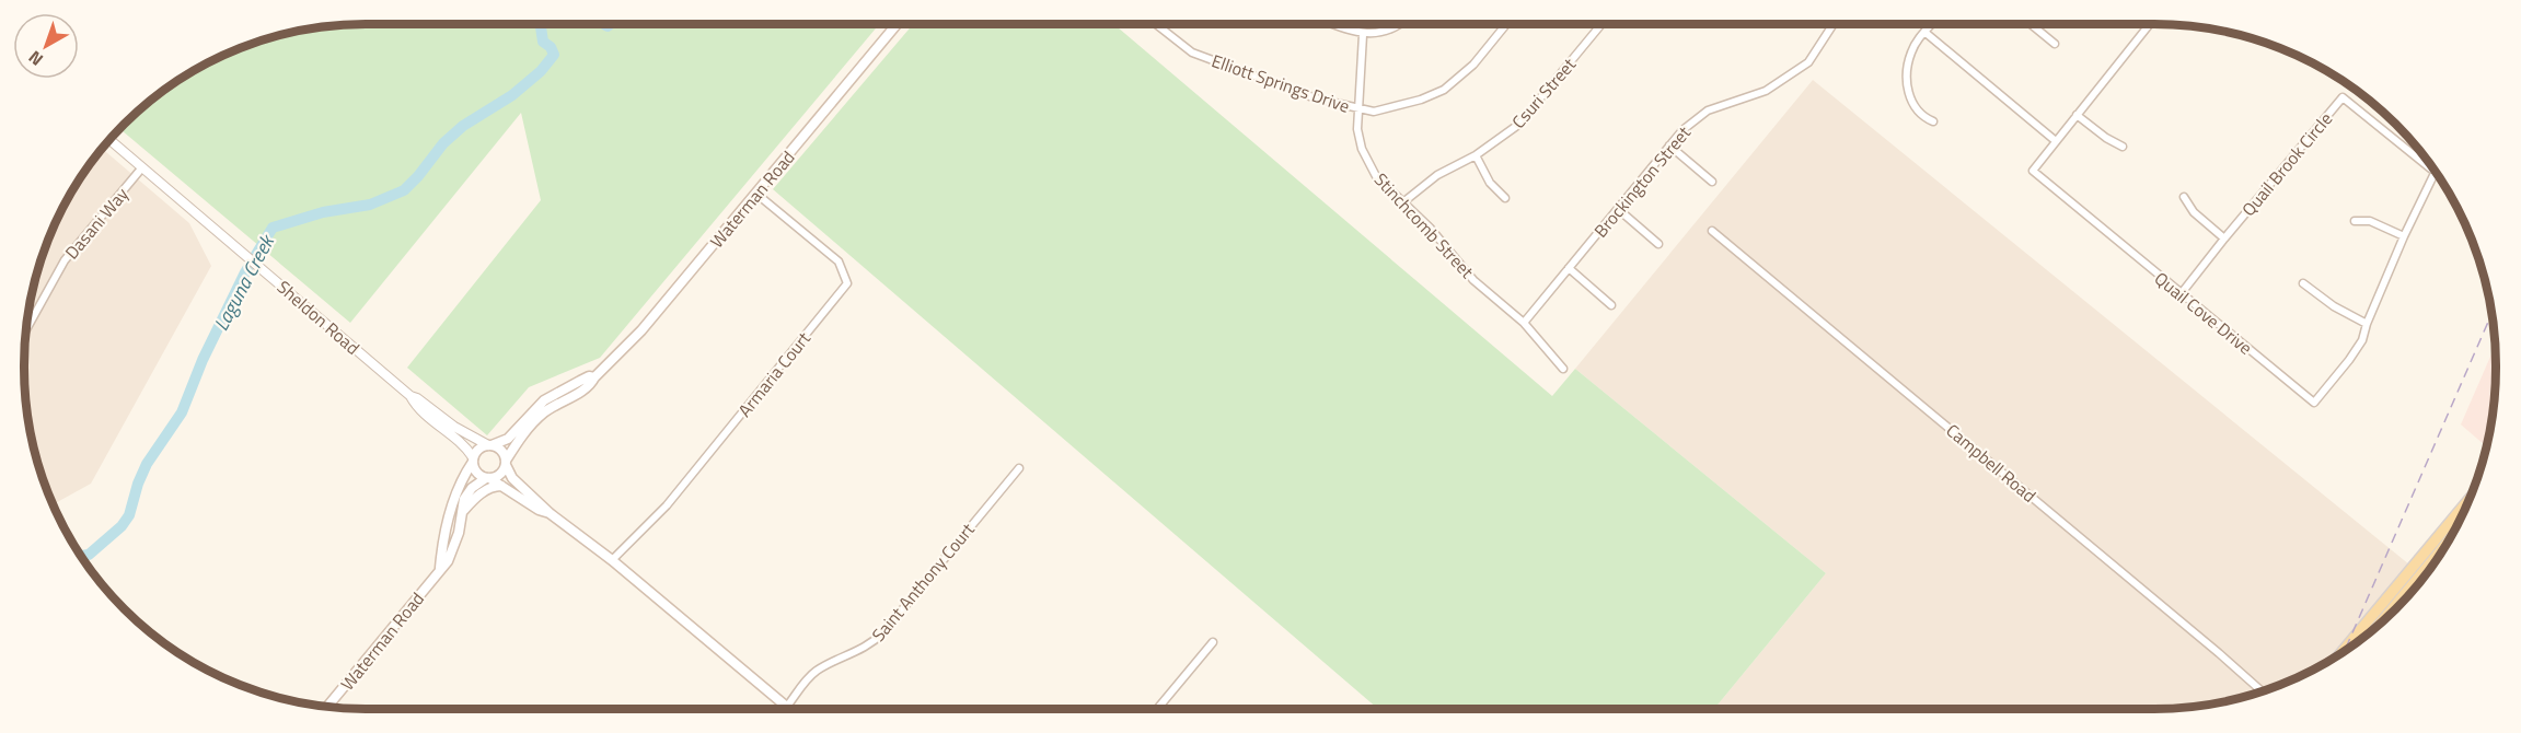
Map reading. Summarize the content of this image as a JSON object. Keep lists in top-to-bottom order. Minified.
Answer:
{"streets":{"main road":["Waterman Road"],"street":["Elliott Springs Drive","Csuri Street","Quail Brook Circle","Brockington Street","Dasani Way","Stinchcomb Street","Quail Cove Drive","Sheldon Road","Armaria Court","Campbell Road","Saint Anthony Court"]},"crossings":[["Elliott Springs Drive","Stinchcomb Street"],["Csuri Street","Stinchcomb Street"],["Quail Brook Circle","Quail Cove Drive"],["Brockington Street","Stinchcomb Street"],["Waterman Road","Sheldon Road"],["Waterman Road","Armaria Court"],["Dasani Way","Sheldon Road"]],"water":["Laguna Creek"],"north":"bottom left"}
